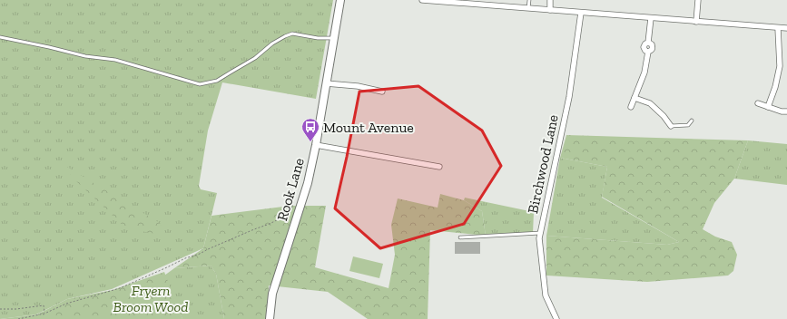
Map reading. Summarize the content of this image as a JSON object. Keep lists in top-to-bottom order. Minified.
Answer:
{"streets":{"main road":["Rook Lane"],"street":["Birchwood Lane"]},"parks":["Fryern Broom Wood"],"places":{"bus stop":["Mount Avenue"]}}
